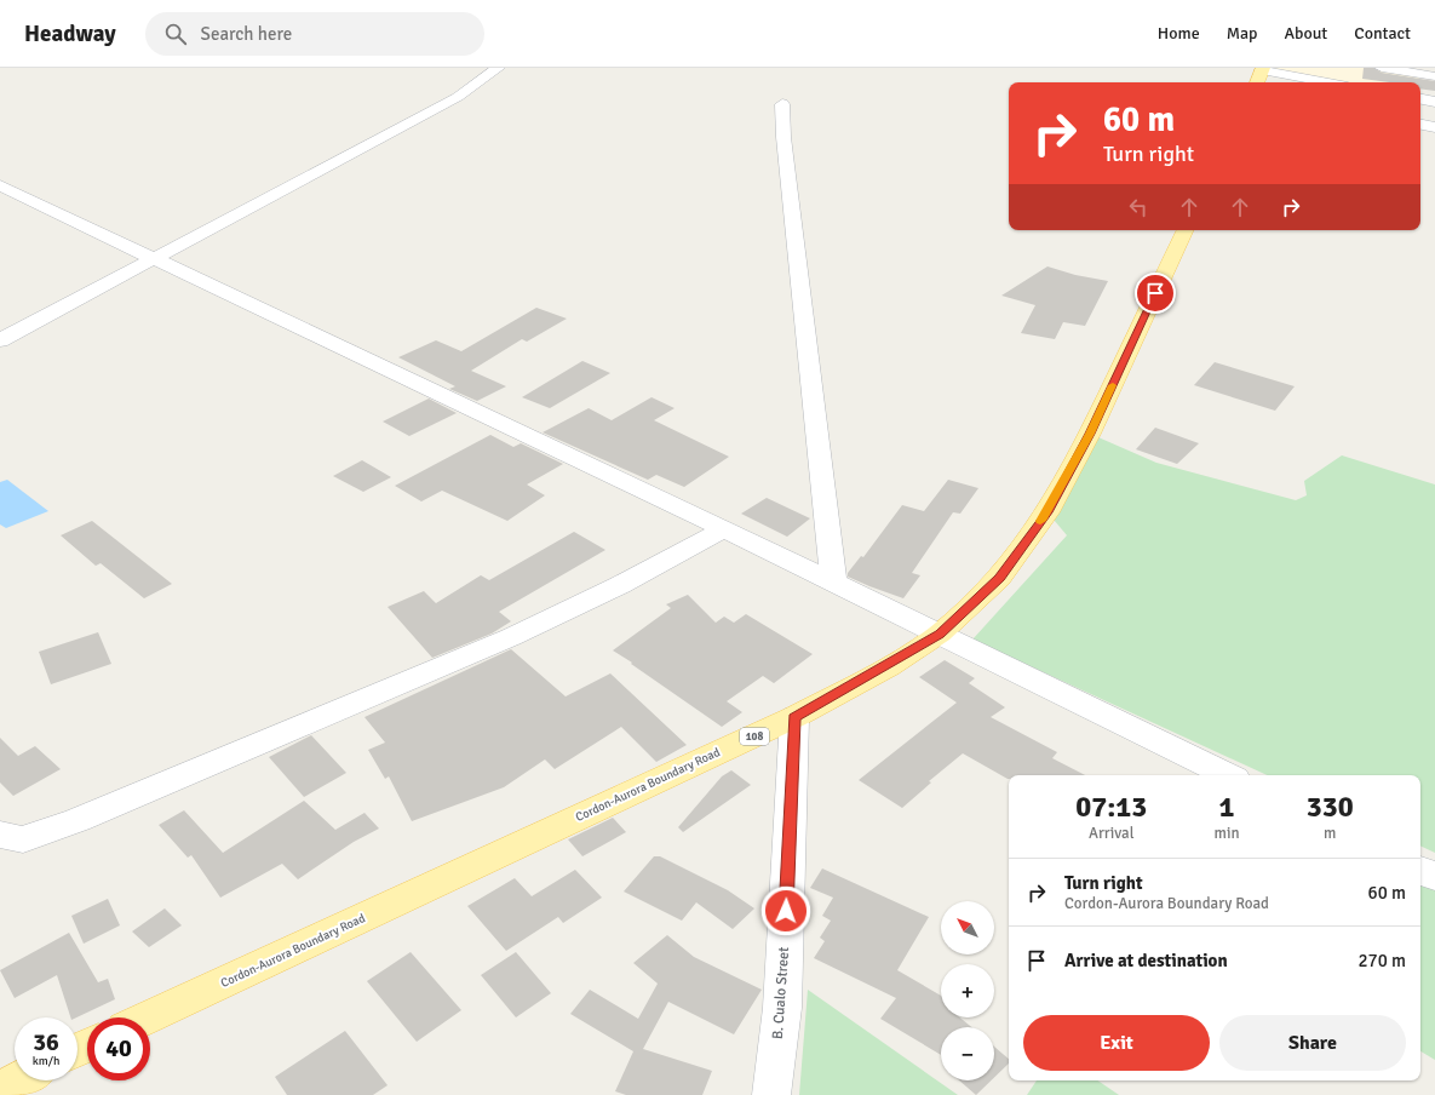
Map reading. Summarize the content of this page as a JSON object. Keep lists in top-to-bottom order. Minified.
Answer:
{"streets":{"main road":["108","Cordon-Aurora Boundary Road"],"street":["B. Cualo Street"]},"crossings":[["Cordon-Aurora Boundary Road","B. Cualo Street"]],"north":"top left","page":{"header":"Headway","search":"Search here","nav":["Home","Map","About","Contact"],"turn":["60 m","Turn right"],"eta":["07:13","Arrival","1","min","330","m"],"list":[{"name":"Turn right","note":"Cordon-Aurora Boundary Road","value":"60 m"},{"name":"Arrive at destination","value":"270 m"}],"map_buttons":["+","−"],"buttons":["Exit","Share"],"speed":"36 km/h","limit":"40"}}
